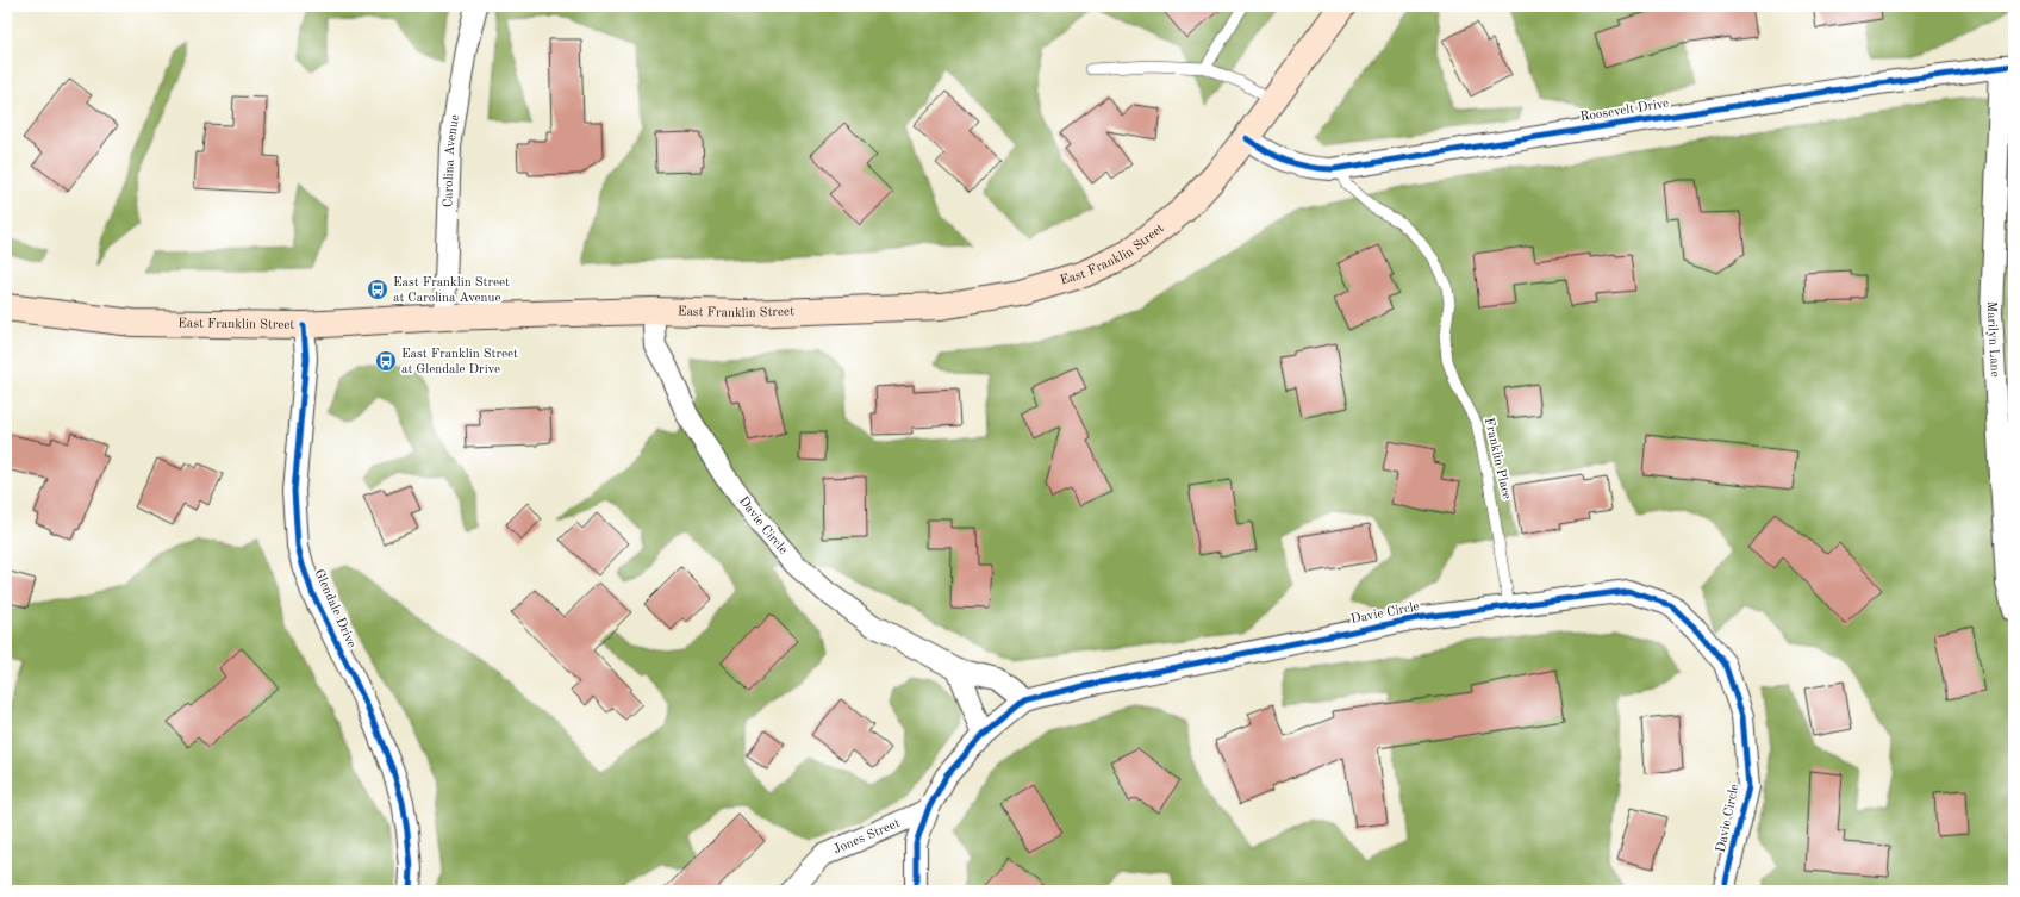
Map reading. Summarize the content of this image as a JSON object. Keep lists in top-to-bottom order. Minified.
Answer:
{"streets":{"main road":["East Franklin Street"],"street":["Roosevelt Drive","Carolina Avenue","Marilyn Lane","Davie Circle","Glendale Drive","Jones Street"],"lane":["Franklin Place"]},"crossings":[["Roosevelt Drive","East Franklin Street"],["Roosevelt Drive","Marilyn Lane"],["Roosevelt Drive","Franklin Place"],["Carolina Avenue","East Franklin Street"],["East Franklin Street","Davie Circle"],["East Franklin Street","Glendale Drive"],["Franklin Place","Davie Circle"],["Davie Circle","Jones Street"]],"places":{"bus stop":["East Franklin Street at Carolina Avenue","East Franklin Street at Glendale Drive"]}}
